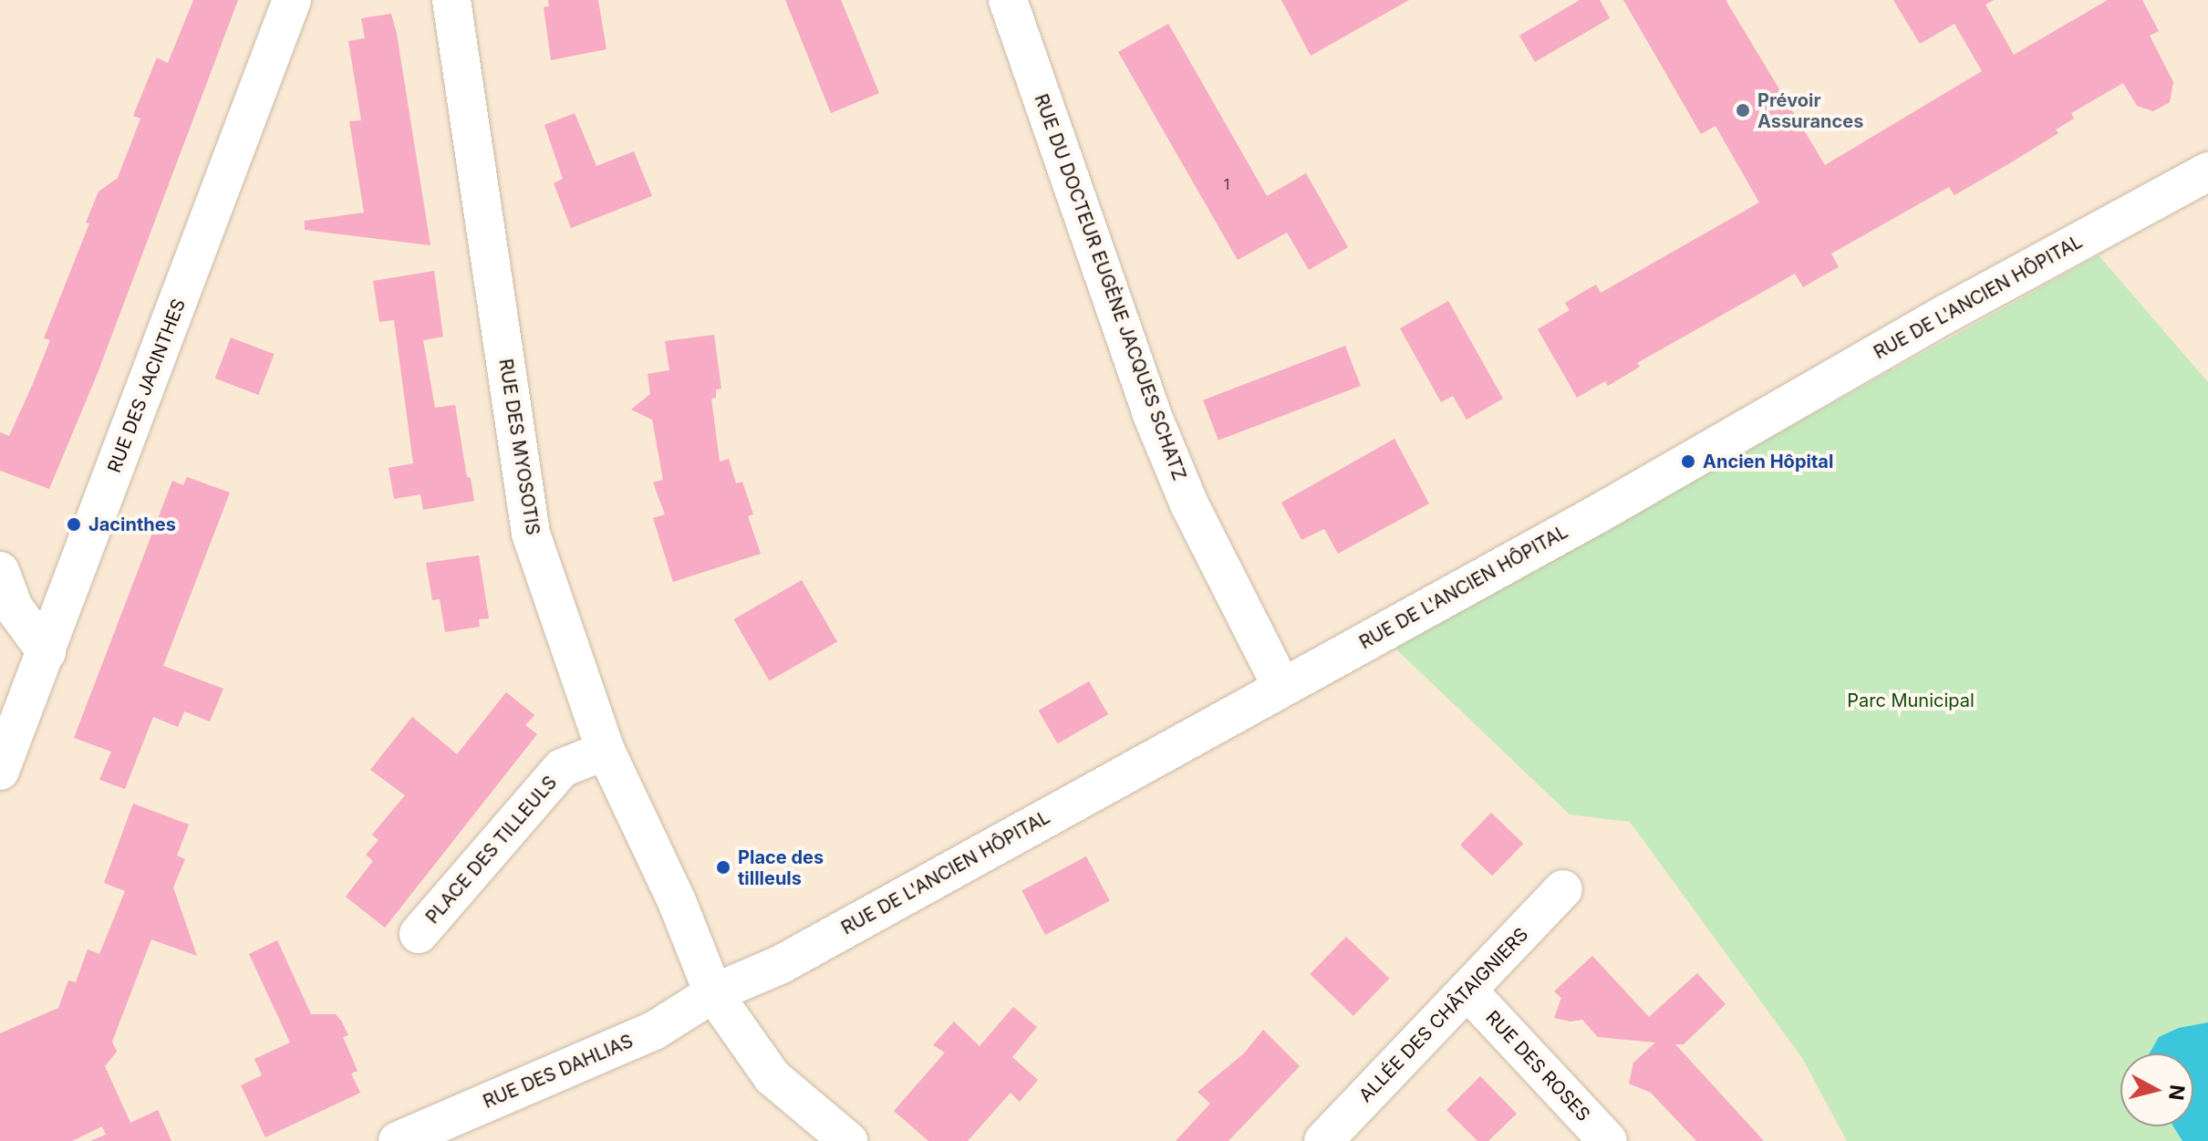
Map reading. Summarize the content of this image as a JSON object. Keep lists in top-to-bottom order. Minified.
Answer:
{"streets":{"street":["RUE DU DOCTEUR EUGÈNE JACQUES SCHATZ","RUE DE L'ANCIEN HÔPITAL","RUE DES JACINTHES","RUE DES MYOSOTIS","PLACE DES TILLEULS","ALLÉE DES CHÂTAIGNIERS","RUE DES ROSES","RUE DES DAHLIAS"]},"crossings":[["RUE DU DOCTEUR EUGÈNE JACQUES SCHATZ","RUE DE L'ANCIEN HÔPITAL"],["RUE DE L'ANCIEN HÔPITAL","RUE DES MYOSOTIS"],["RUE DE L'ANCIEN HÔPITAL","RUE DES DAHLIAS"],["RUE DES MYOSOTIS","PLACE DES TILLEULS"],["RUE DES MYOSOTIS","RUE DES DAHLIAS"],["ALLÉE DES CHÂTAIGNIERS","RUE DES ROSES"]],"parks":["Parc Municipal"],"places":["Prévoir Assurances","Ancien Hôpital","Jacinthes","Place des tillleuls"],"house_numbers":["1"],"north":"right"}
